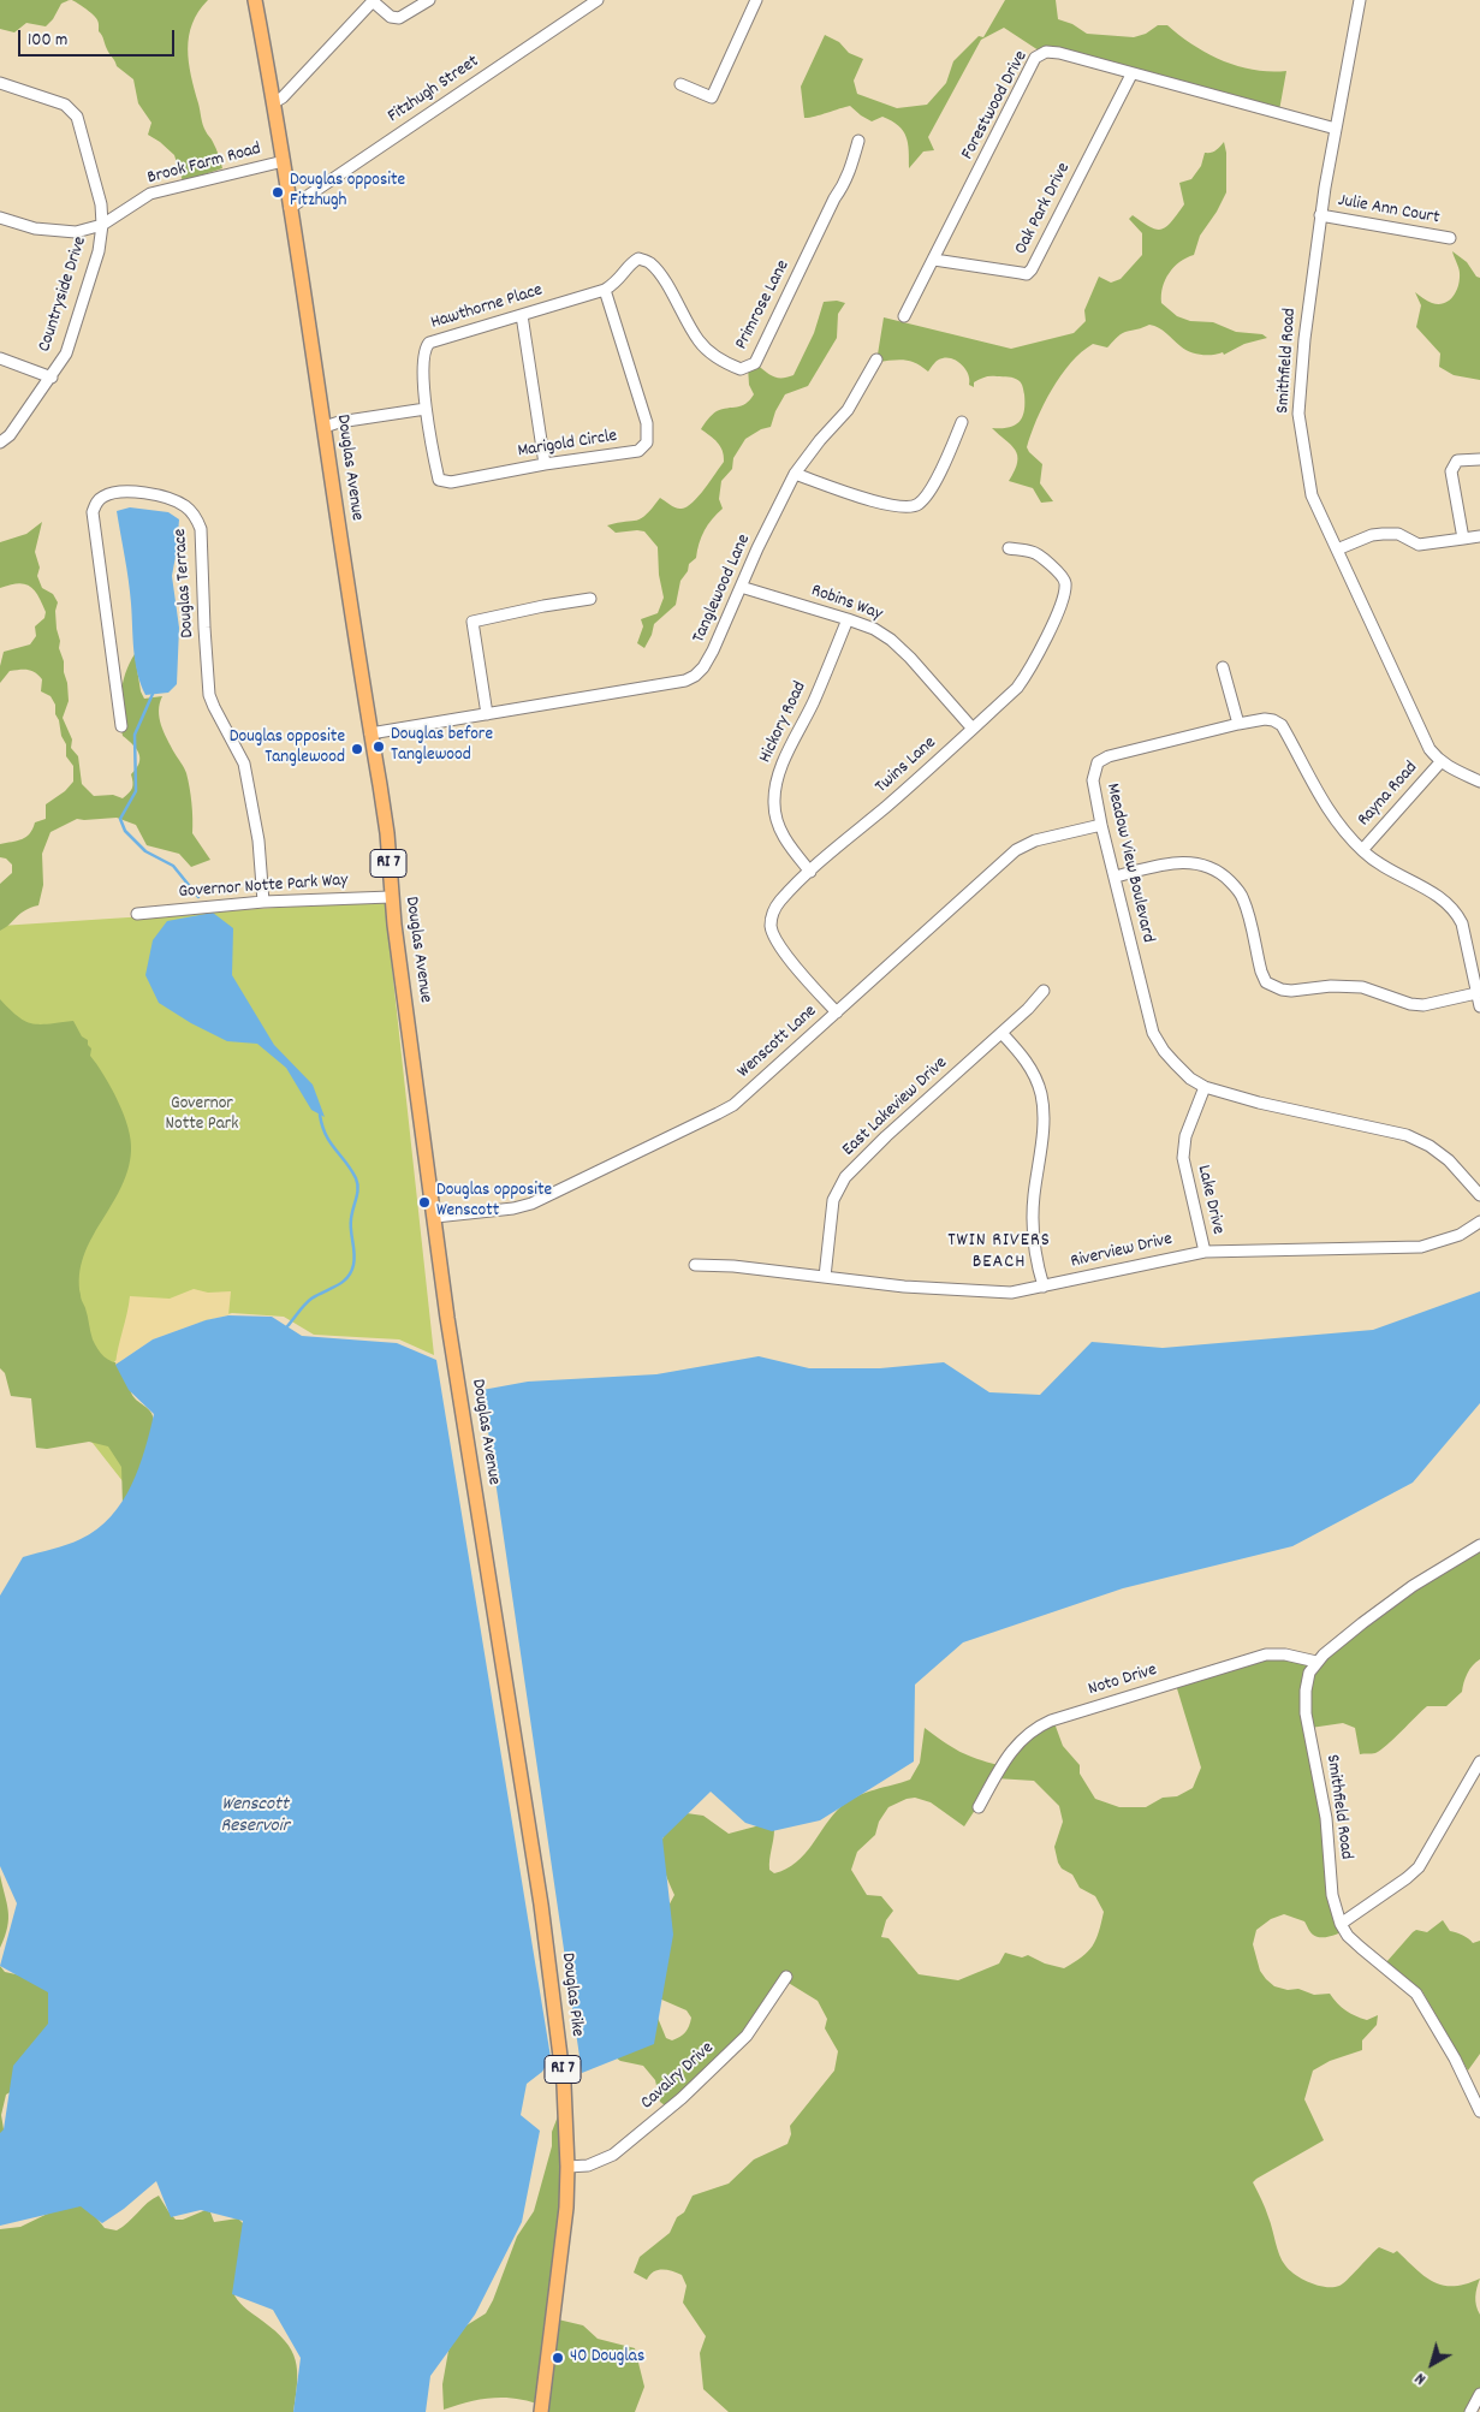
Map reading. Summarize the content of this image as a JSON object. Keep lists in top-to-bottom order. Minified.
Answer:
{"streets":{"main road":["Douglas Avenue","RI 7","Douglas Pike"],"street":["Fitzhugh Street","Forestwood Drive","Brook Farm Road","Oak Park Drive","Julie Ann Court","Countryside Drive","Primrose Lane","Hawthorne Place","Smithfield Road","Marigold Circle","Douglas Terrace","Tanglewood Lane","Robins Way","Hickory Road","Twins Lane","Rayna Road","Meadow View Boulevard","Governor Notte Park Way","Wenscott Lane","East Lakeview Drive","Lake Drive","Riverview Drive","Noto Drive","Cavalry Drive"]},"crossings":[["Fitzhugh Street","Douglas Avenue"],["Forestwood Drive","Oak Park Drive"],["Forestwood Drive","Smithfield Road"],["Brook Farm Road","Countryside Drive"],["Brook Farm Road","Douglas Avenue"],["Julie Ann Court","Smithfield Road"],["Primrose Lane","Hawthorne Place"],["Hawthorne Place","Marigold Circle"],["Smithfield Road","Rayna Road"],["Smithfield Road","Noto Drive"],["Douglas Avenue","Tanglewood Lane"],["Douglas Avenue","Governor Notte Park Way"],["Douglas Avenue","Wenscott Lane"],["Douglas Avenue","Douglas Pike"],["Douglas Terrace","Governor Notte Park Way"],["Tanglewood Lane","Robins Way"],["Robins Way","Hickory Road"],["Robins Way","Twins Lane"],["Hickory Road","Twins Lane"],["Twins Lane","Wenscott Lane"],["Rayna Road","Meadow View Boulevard"],["Meadow View Boulevard","Wenscott Lane"],["Meadow View Boulevard","Lake Drive"],["East Lakeview Drive","Riverview Drive"],["Lake Drive","Riverview Drive"],["Douglas Pike","Cavalry Drive"]],"districts":["TWIN RIVERS BEACH"],"water":["Wenscott Reservoir"],"parks":["Governor Notte Park"],"places":["Douglas opposite Fitzhugh","Douglas before Tanglewood","Douglas opposite Tanglewood","Douglas opposite Wenscott","40 Douglas"],"scale_bar":"100 m","north":"bottom left"}
